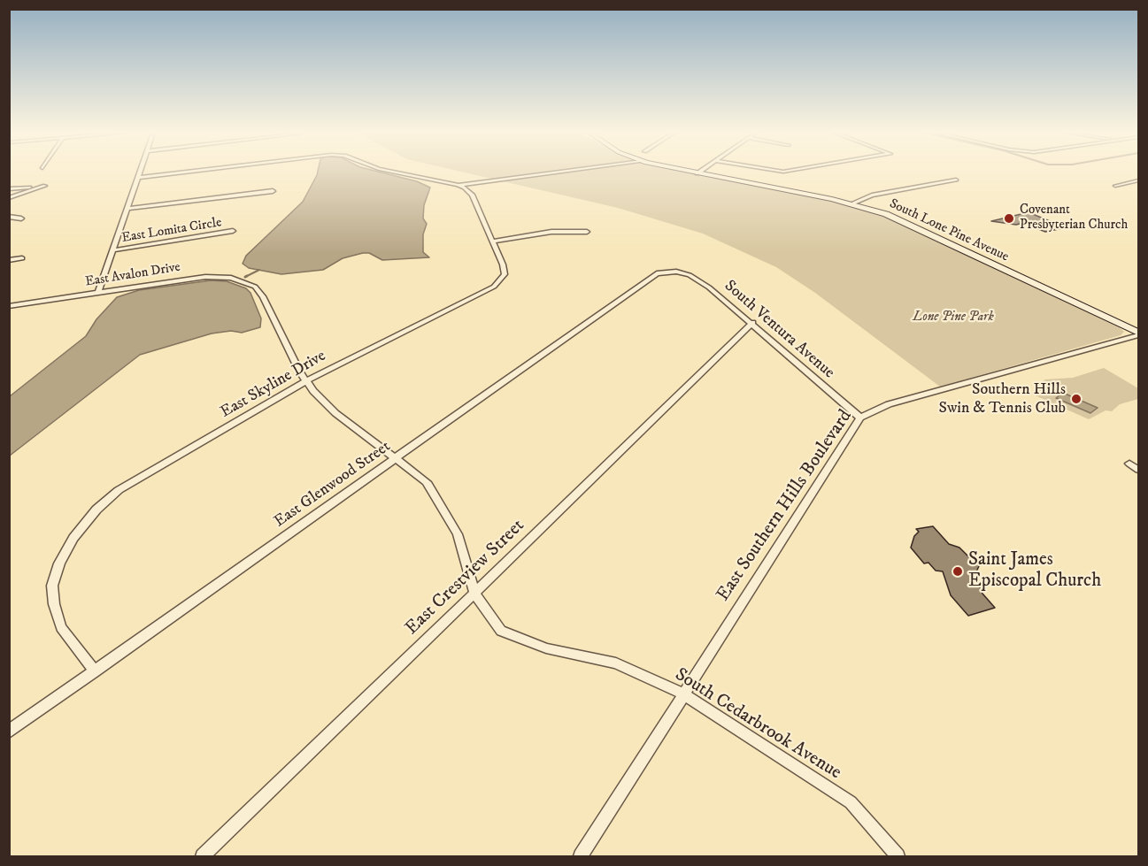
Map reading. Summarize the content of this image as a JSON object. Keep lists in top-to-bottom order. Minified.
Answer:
{"streets":{"main road":["South Lone Pine Avenue"],"street":["East Lomita Circle","East Avalon Drive","South Ventura Avenue","East Skyline Drive","East Glenwood Street","East Southern Hills Boulevard","East Crestview Street","South Cedarbrook Avenue"]},"crossings":[["South Lone Pine Avenue","East Southern Hills Boulevard"],["East Avalon Drive","South Cedarbrook Avenue"],["South Ventura Avenue","East Glenwood Street"],["South Ventura Avenue","East Southern Hills Boulevard"],["South Ventura Avenue","East Crestview Street"],["East Skyline Drive","East Glenwood Street"],["East Skyline Drive","South Cedarbrook Avenue"],["East Glenwood Street","South Cedarbrook Avenue"],["East Southern Hills Boulevard","South Cedarbrook Avenue"],["East Crestview Street","South Cedarbrook Avenue"]],"parks":["Lone Pine Park"],"places":["Covenant Presbyterian Church","Southern Hills Swin & Tennis Club","Saint James Episcopal Church"]}
